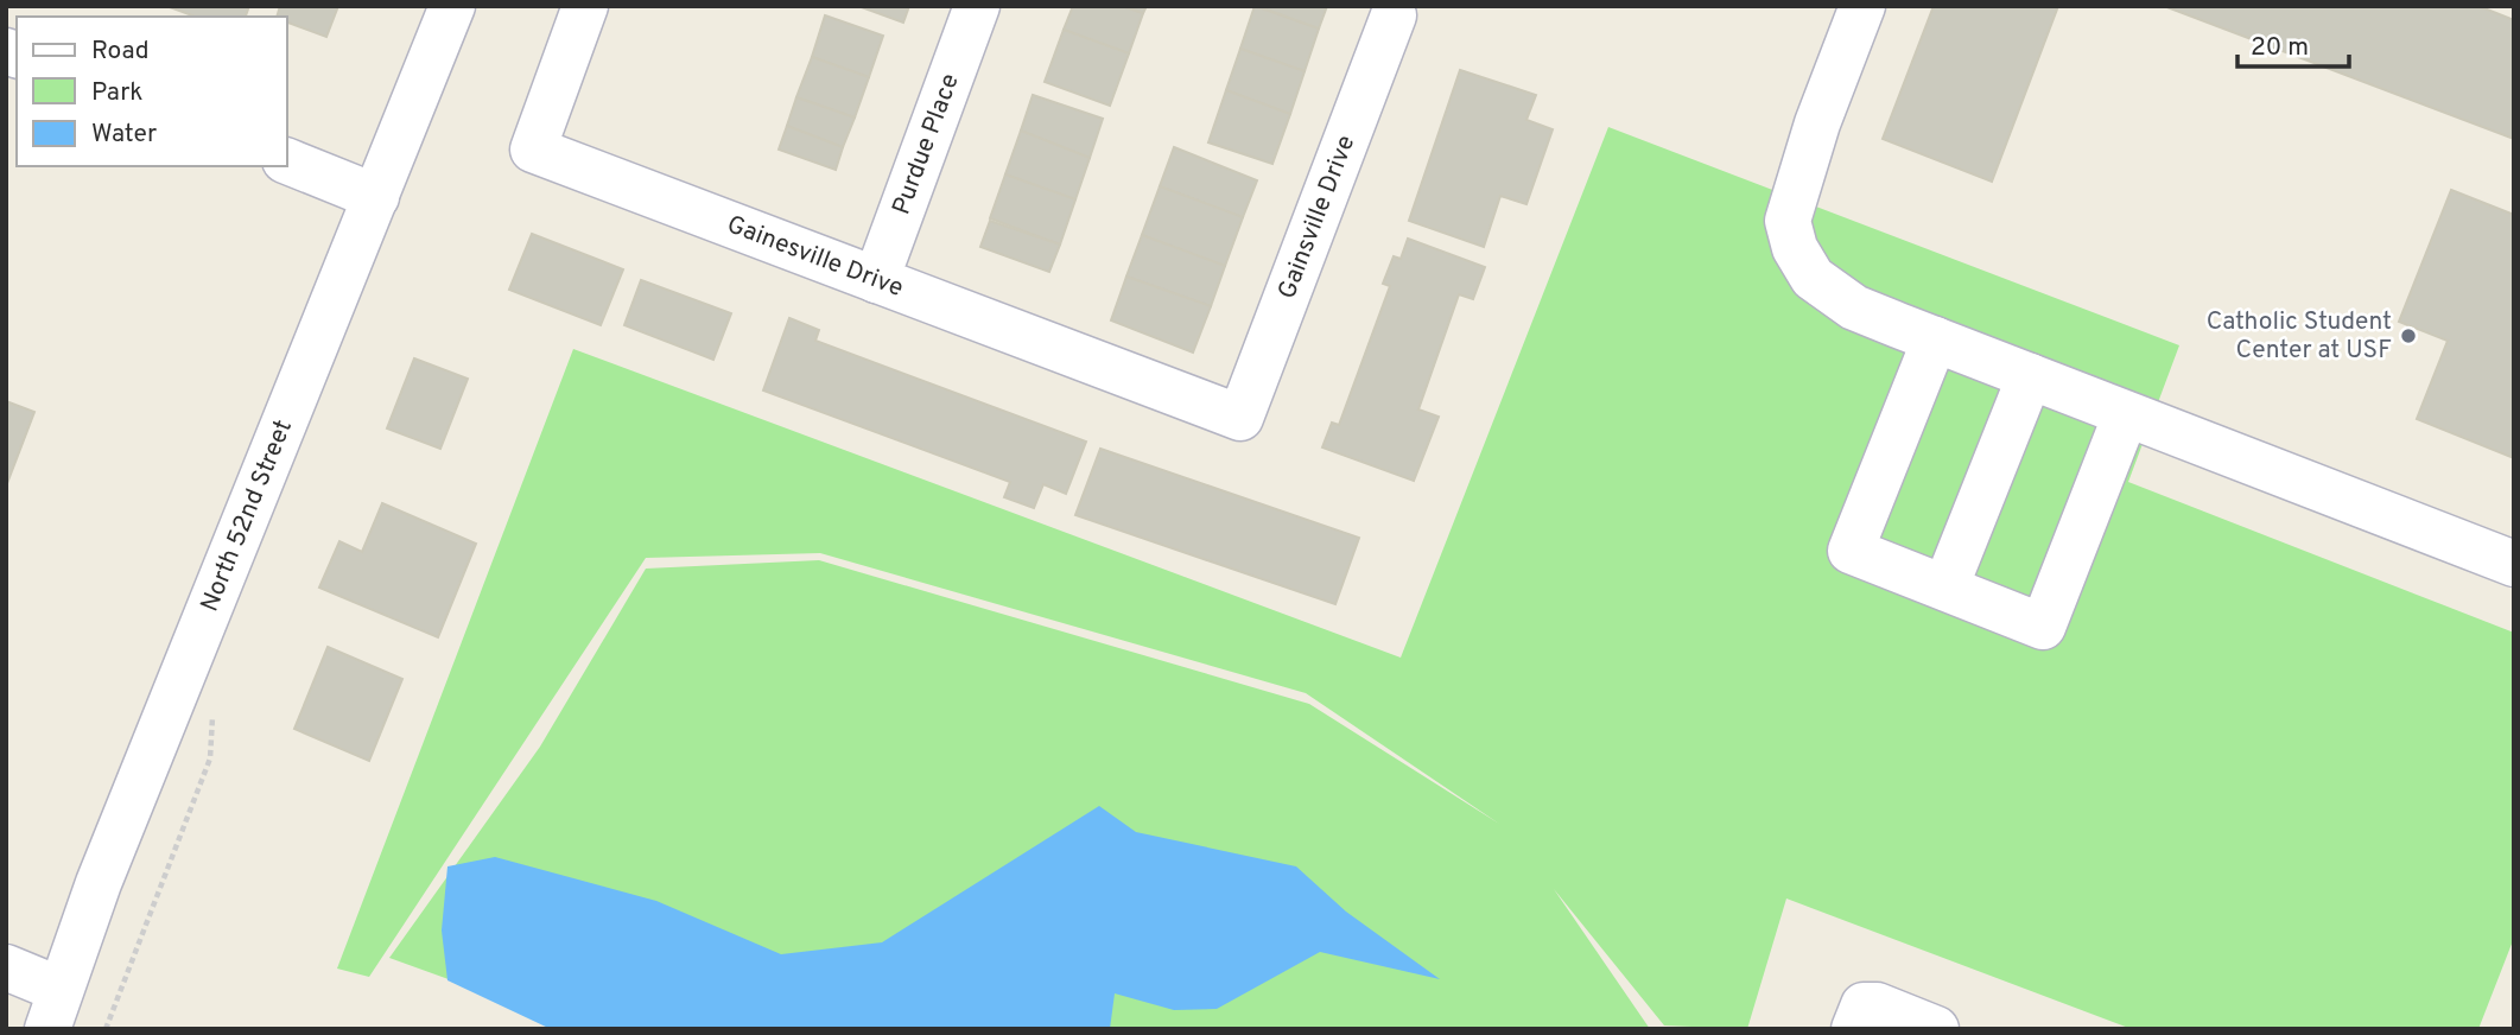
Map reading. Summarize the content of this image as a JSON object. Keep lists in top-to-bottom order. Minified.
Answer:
{"streets":{"street":["Purdue Place","Gainsville Drive","Gainesville Drive","North 52nd Street"]},"crossings":[["Purdue Place","Gainesville Drive"],["Gainsville Drive","Gainesville Drive"]],"places":["Catholic Student Center at USF"],"legend":["Road","Park","Water"],"scale_bar":"20 m"}
